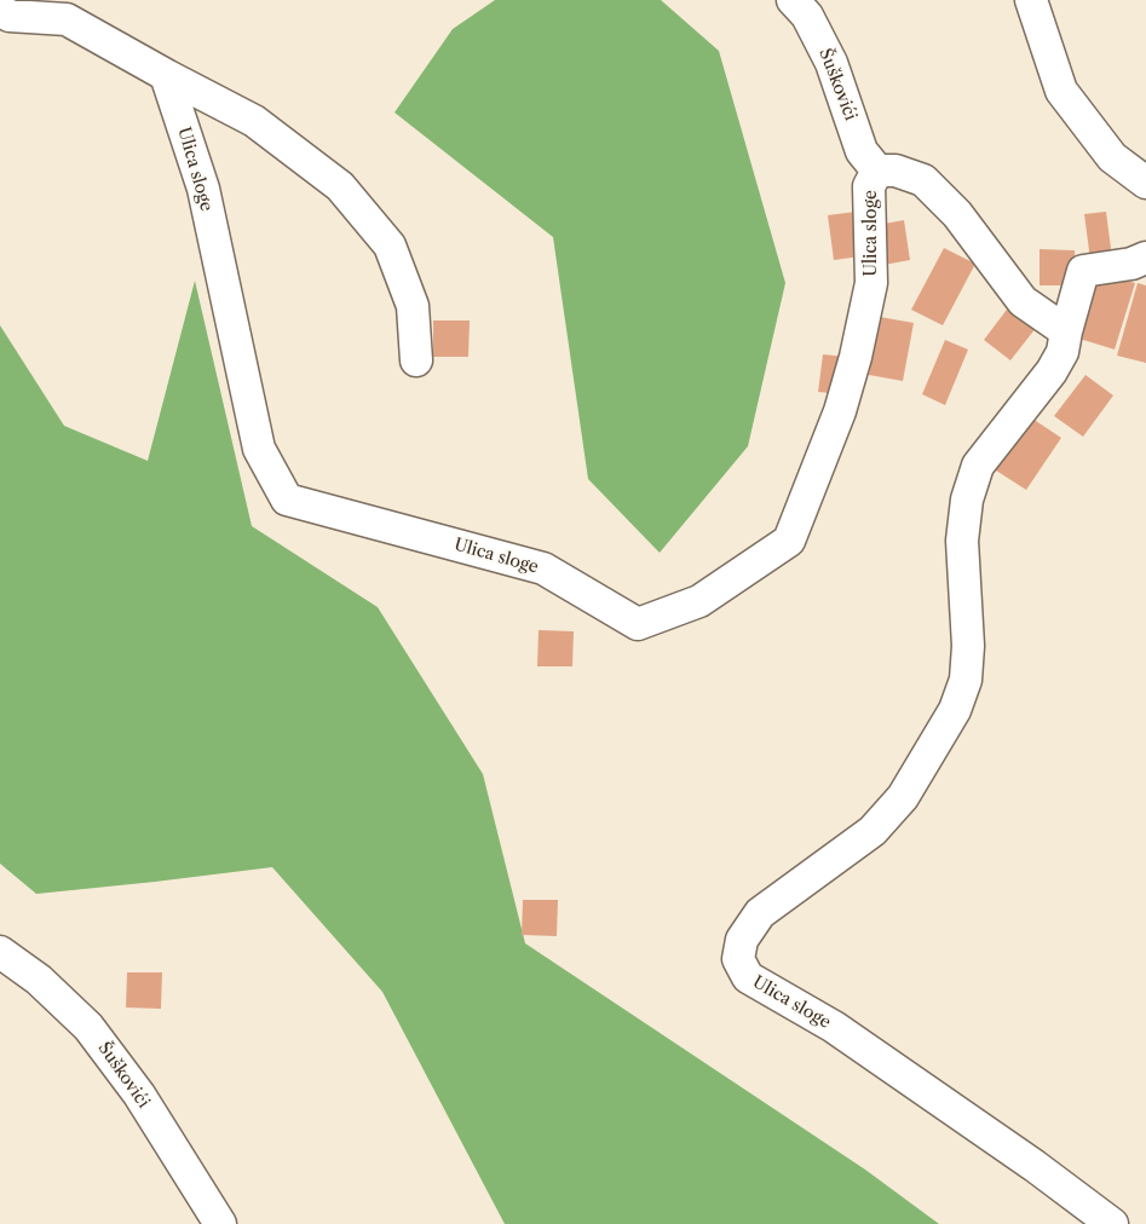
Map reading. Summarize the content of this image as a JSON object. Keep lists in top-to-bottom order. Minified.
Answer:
{"streets":{"street":["Šuškovići","Ulica sloge"]},"crossings":[["Šuškovići","Ulica sloge"]]}
